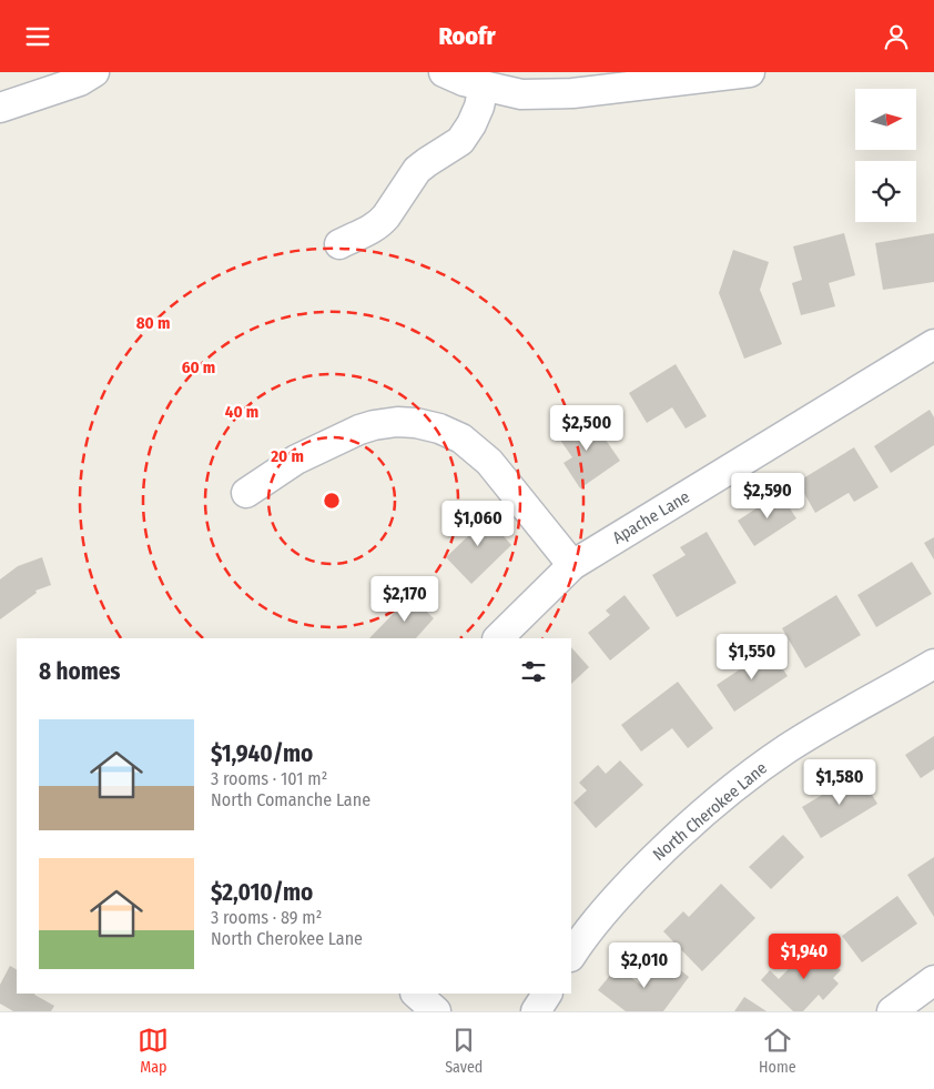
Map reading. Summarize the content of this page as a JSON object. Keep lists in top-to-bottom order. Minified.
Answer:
{"streets":{"street":["Apache Lane","North Cherokee Lane"]},"north":"right","page":{"header":"Roofr","price":["$2,500","$2,590","$1,060","$2,170","$1,550","$1,580","$1,940","$2,010"],"heading":"8 homes","list":[{"name":"$1,940/mo","note":"3 rooms · 101 m² · North Comanche Lane"},{"name":"$2,010/mo","note":"3 rooms · 89 m² · North Cherokee Lane"}],"tabs":["Map","Saved","Home"]},"rings":["80 m","60 m","40 m","20 m"]}
